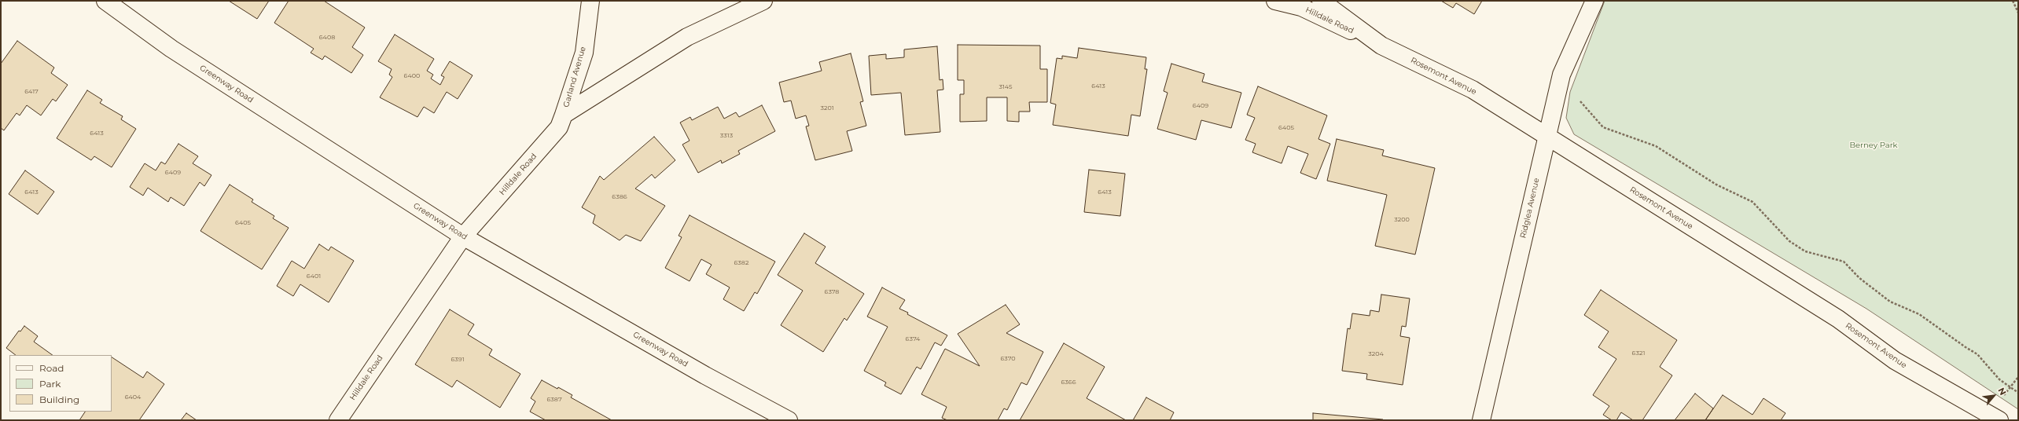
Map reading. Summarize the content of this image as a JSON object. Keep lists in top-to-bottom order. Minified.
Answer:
{"streets":{"street":["Hilldale Road","Rosemont Avenue","Garland Avenue","Greenway Road","Ridglea Avenue"]},"crossings":[["Hilldale Road","Rosemont Avenue"],["Hilldale Road","Garland Avenue"],["Hilldale Road","Greenway Road"],["Rosemont Avenue","Ridglea Avenue"]],"parks":["Berney Park"],"house_numbers":["6408","6400","6413","3145","6417","6409","3201","6405","6413","3313","6409","6413","6413","6386","3200","6405","6382","6401","6378","6374","6321","3204","6370","6391","6366","6404","6387"],"legend":["Road","Park","Building"],"north":"top right"}
